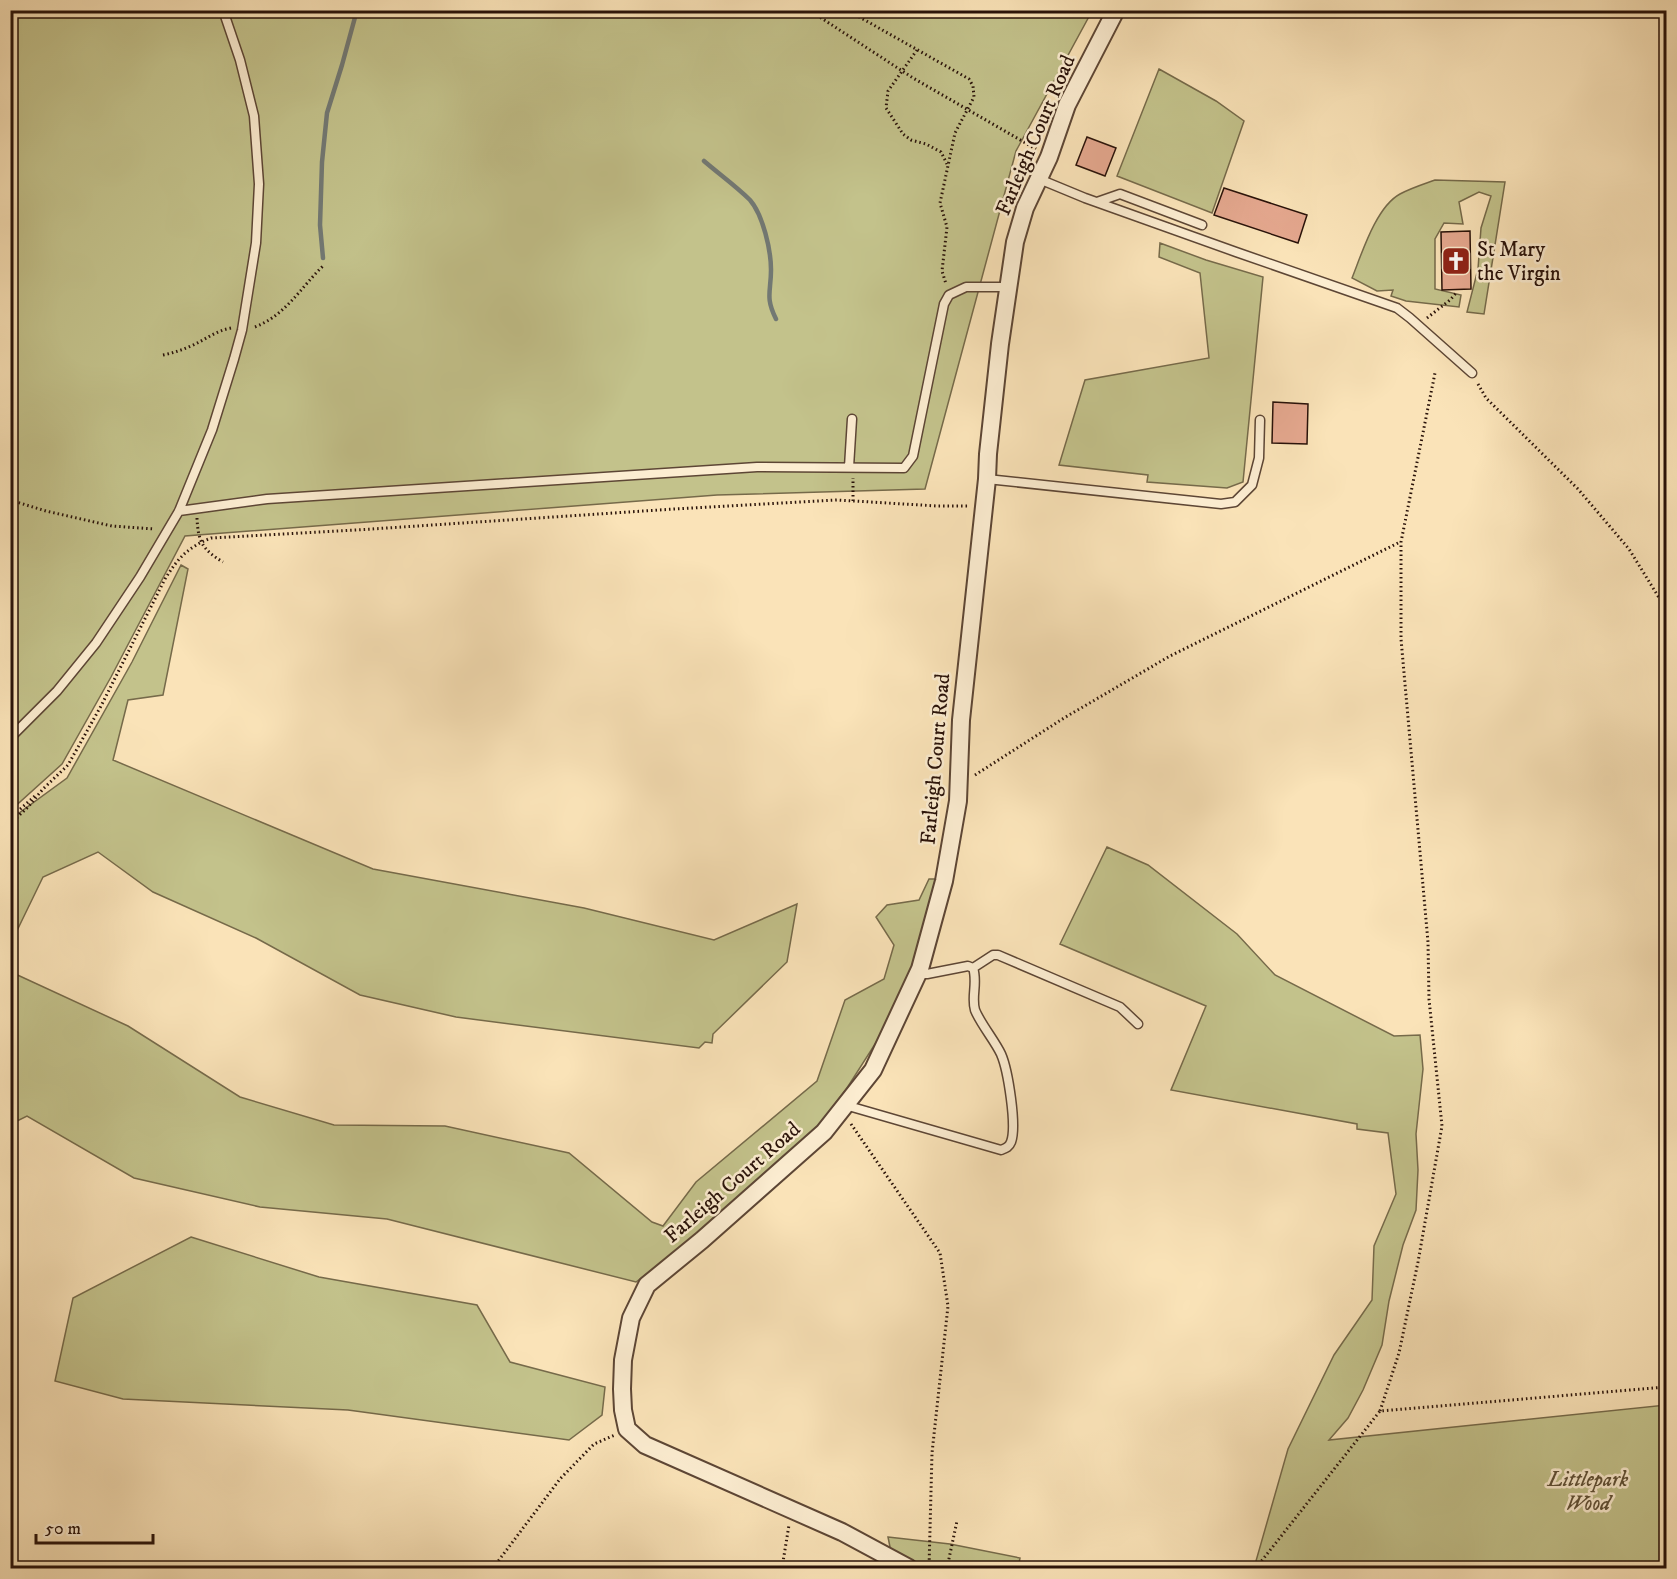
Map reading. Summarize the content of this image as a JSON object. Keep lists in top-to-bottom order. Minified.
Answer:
{"streets":{"street":["Farleigh Court Road"]},"parks":["Littlepark Wood"],"places":{"church":["St Mary the Virgin"]},"scale_bar":"50 m"}
